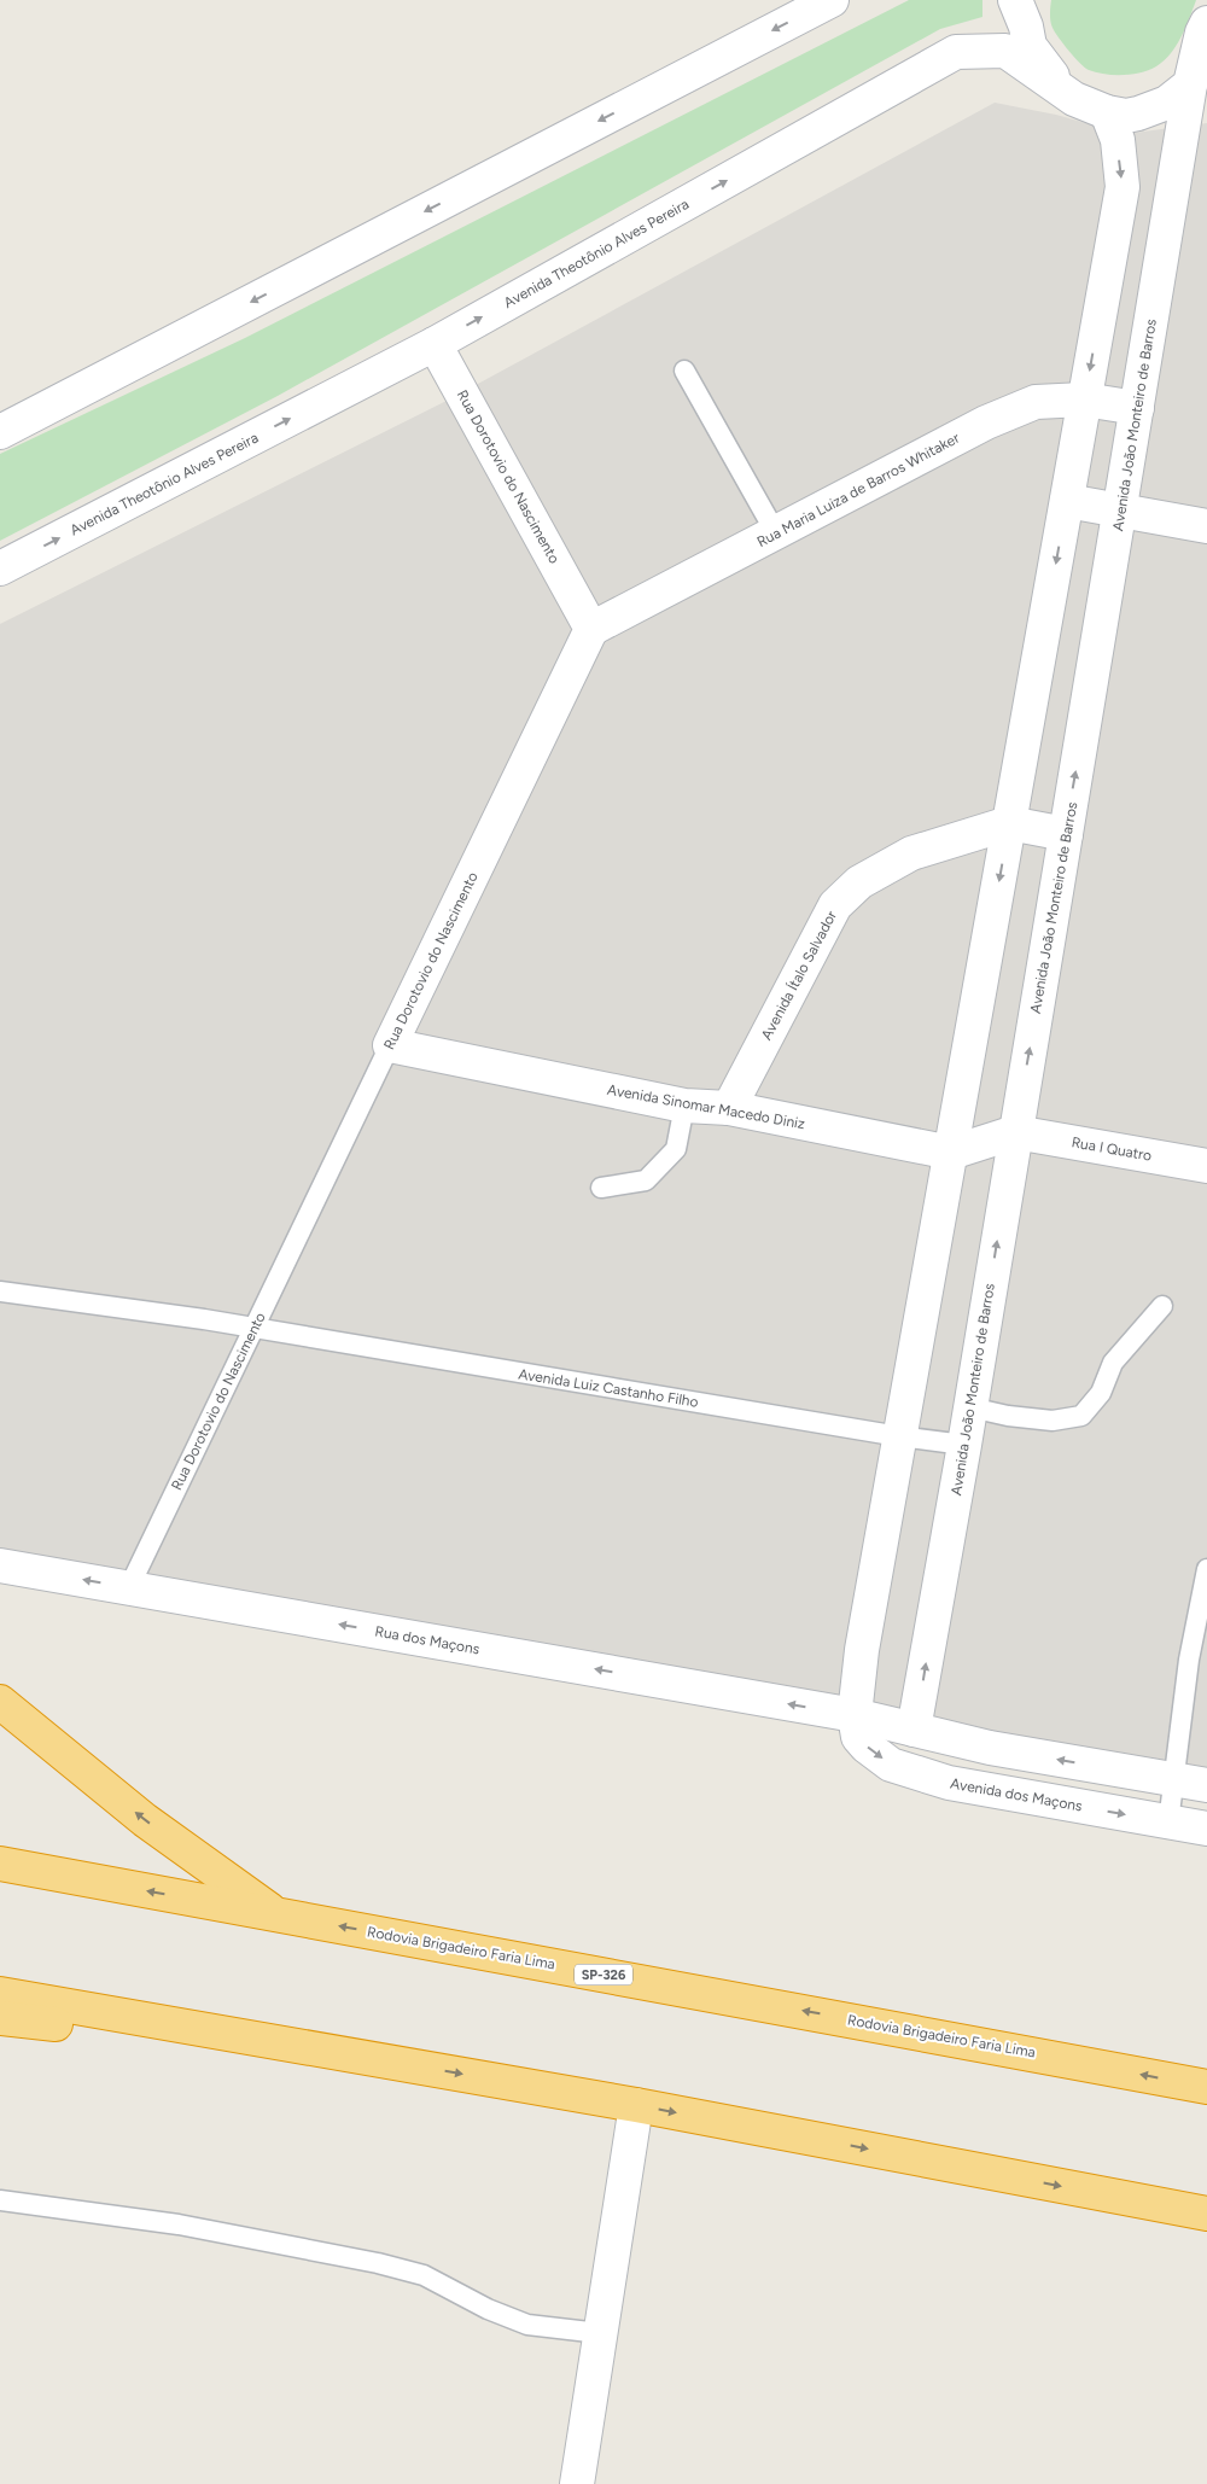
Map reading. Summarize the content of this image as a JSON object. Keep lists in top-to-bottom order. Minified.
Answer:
{"streets":{"highway":["Rodovia Brigadeiro Faria Lima","SP-326"],"street":["Avenida Theotônio Alves Pereira","Avenida João Monteiro de Barros","Rua Dorotovio do Nascimento","Rua Maria Luiza de Barros Whitaker","Avenida Ítalo Salvador","Avenida Sinomar Macedo Diniz","Rua I Quatro","Rua dos Maçons","Avenida dos Maçons"],"lane":["Avenida Luiz Castanho Filho"]},"crossings":[["Avenida Theotônio Alves Pereira","Avenida João Monteiro de Barros"],["Avenida Theotônio Alves Pereira","Rua Dorotovio do Nascimento"],["Avenida João Monteiro de Barros","Rua Maria Luiza de Barros Whitaker"],["Avenida João Monteiro de Barros","Avenida Ítalo Salvador"],["Avenida João Monteiro de Barros","Rua I Quatro"],["Avenida João Monteiro de Barros","Avenida Luiz Castanho Filho"],["Avenida João Monteiro de Barros","Rua dos Maçons"],["Rua Dorotovio do Nascimento","Rua Maria Luiza de Barros Whitaker"],["Rua Dorotovio do Nascimento","Avenida Sinomar Macedo Diniz"],["Rua Dorotovio do Nascimento","Avenida Luiz Castanho Filho"],["Rua Dorotovio do Nascimento","Rua dos Maçons"],["Avenida Ítalo Salvador","Avenida Sinomar Macedo Diniz"],["Rua dos Maçons","Avenida dos Maçons"]],"one_way":["Rua dos Maçons"]}
